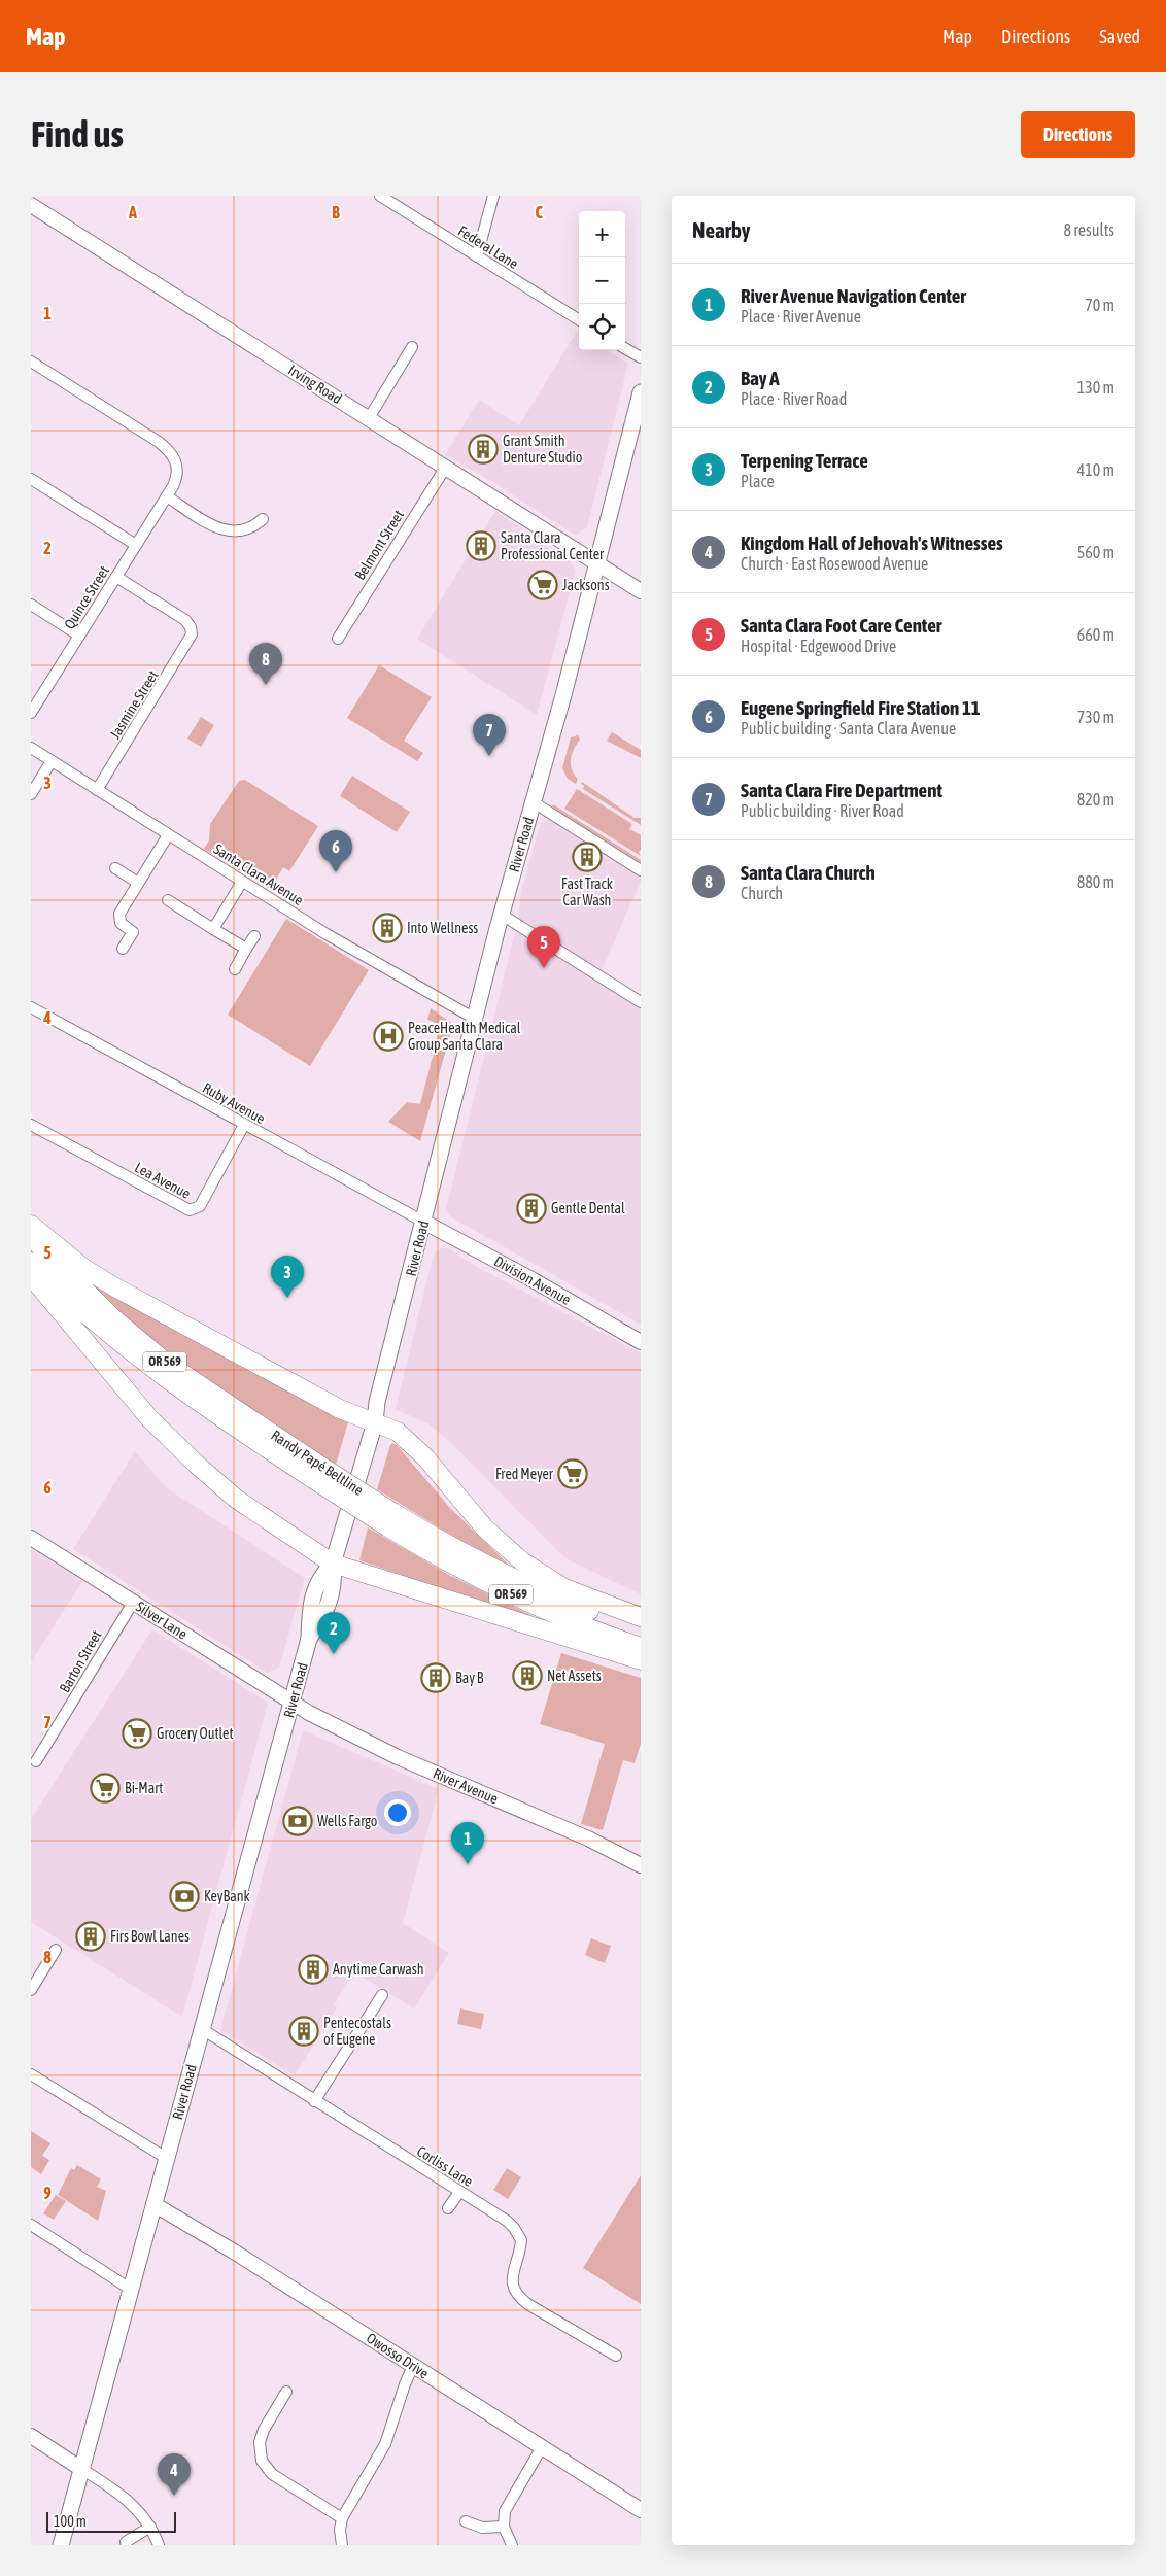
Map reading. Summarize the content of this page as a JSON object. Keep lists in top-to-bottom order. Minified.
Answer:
{"streets":{"highway":["OR 569","Randy Papé Beltline"],"main road":["River Road"],"street":["Federal Lane","Irving Road","Belmont Street","Quince Street","Jasmine Street","Santa Clara Avenue","Ruby Avenue","Lea Avenue","Division Avenue","Silver Lane","Barton Street","River Avenue","Corliss Lane","Owosso Drive"]},"crossings":[["Irving Road","Belmont Street"],["Irving Road","River Road"],["Quince Street","Jasmine Street"],["Jasmine Street","Santa Clara Avenue"],["River Road","Santa Clara Avenue"],["River Road","Ruby Avenue"],["River Road","Division Avenue"],["River Road","Silver Lane"],["River Road","River Avenue"],["River Road","Corliss Lane"],["River Road","Owosso Drive"],["Ruby Avenue","Lea Avenue"],["Ruby Avenue","Division Avenue"],["Silver Lane","Barton Street"],["Silver Lane","River Avenue"]],"places":{"building":["Grant Smith Denture Studio","Santa Clara Professional Center","Fast Track Car Wash","Into Wellness","Gentle Dental","Net Assets","Bay B","Firs Bowl Lanes","Anytime Carwash","Pentecostals of Eugene"],"supermarket":["Jacksons","Fred Meyer","Grocery Outlet","Bi-Mart"],"hospital":["PeaceHealth Medical Group Santa Clara"],"bank":["Wells Fargo","KeyBank"]},"scale_bar":"100 m","page":{"header":"Map","nav":["Map","Directions","Saved"],"buttons":"Directions","title":"Find us","heading":["Nearby","8 results"],"map_buttons":["+","−"],"list":[{"mark":"1","name":"River Avenue Navigation Center","note":"Place · River Avenue","value":"70 m"},{"mark":"2","name":"Bay A","note":"Place · River Road","value":"130 m"},{"mark":"3","name":"Terpening Terrace","note":"Place","value":"410 m"},{"mark":"4","name":"Kingdom Hall of Jehovah's Witnesses","note":"Church · East Rosewood Avenue","value":"560 m"},{"mark":"5","name":"Santa Clara Foot Care Center","note":"Hospital · Edgewood Drive","value":"660 m"},{"mark":"6","name":"Eugene Springfield Fire Station 11","note":"Public building · Santa Clara Avenue","value":"730 m"},{"mark":"7","name":"Santa Clara Fire Department","note":"Public building · River Road","value":"820 m"},{"mark":"8","name":"Santa Clara Church","note":"Church","value":"880 m"}],"pins":["8","7","6","5","3","2","1","4"],"scale":"100 m"},"grid":{"columns":["A","B","C"],"rows":["1","2","3","4","5","6","7","8","9"]}}
